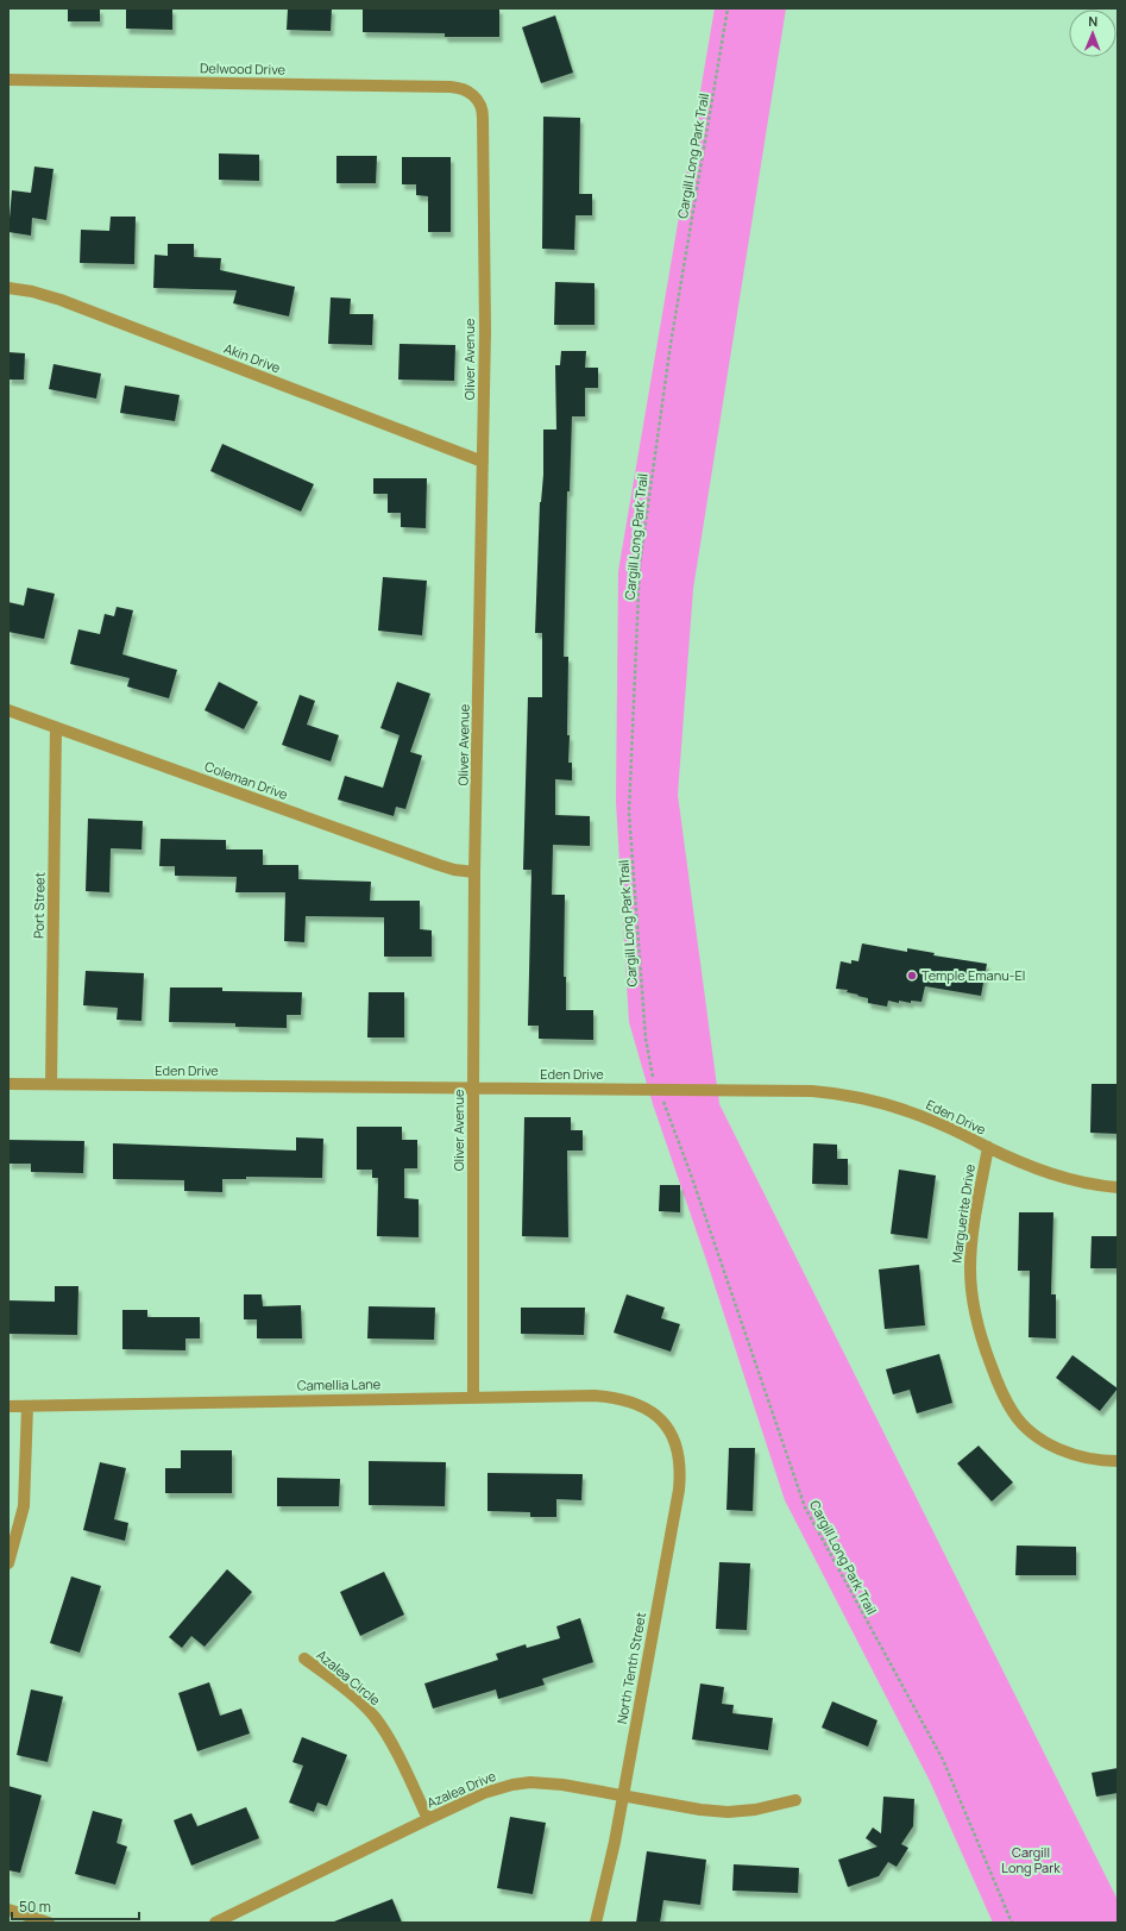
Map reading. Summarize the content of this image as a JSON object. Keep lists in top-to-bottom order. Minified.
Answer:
{"streets":{"street":["Delwood Drive","Akin Drive","Oliver Avenue","Coleman Drive","Port Street","Eden Drive","Marguerite Drive","Camellia Lane","North Tenth Street","Azalea Circle","Azalea Drive"],"path":["Cargill Long Park Trail"]},"crossings":[["Delwood Drive","Oliver Avenue"],["Akin Drive","Oliver Avenue"],["Oliver Avenue","Coleman Drive"],["Oliver Avenue","Eden Drive"],["Oliver Avenue","Camellia Lane"],["Coleman Drive","Port Street"],["Port Street","Eden Drive"],["Eden Drive","Marguerite Drive"],["Camellia Lane","North Tenth Street"],["North Tenth Street","Azalea Drive"],["Azalea Circle","Azalea Drive"]],"parks":["Cargill Long Park"],"places":["Temple Emanu-El"],"scale_bar":"50 m","north":"top"}
